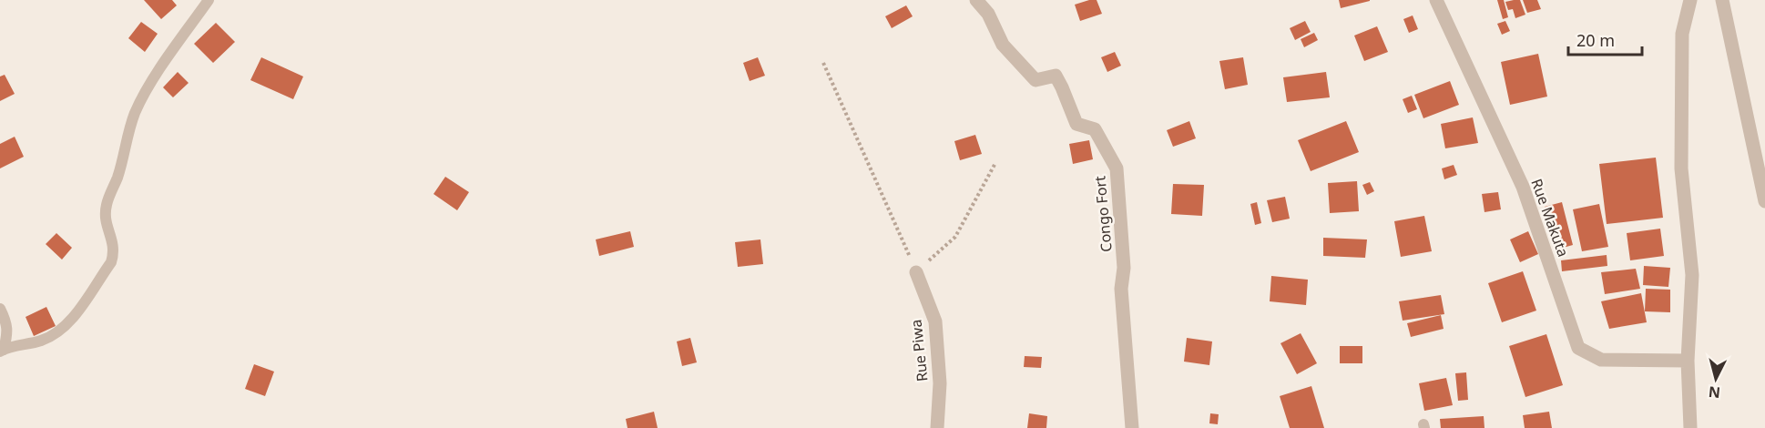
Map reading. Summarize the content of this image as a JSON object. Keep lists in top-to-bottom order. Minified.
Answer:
{"streets":{"street":["Congo Fort","Rue Makuta","Rue Piwa"]},"scale_bar":"20 m","north":"bottom"}
